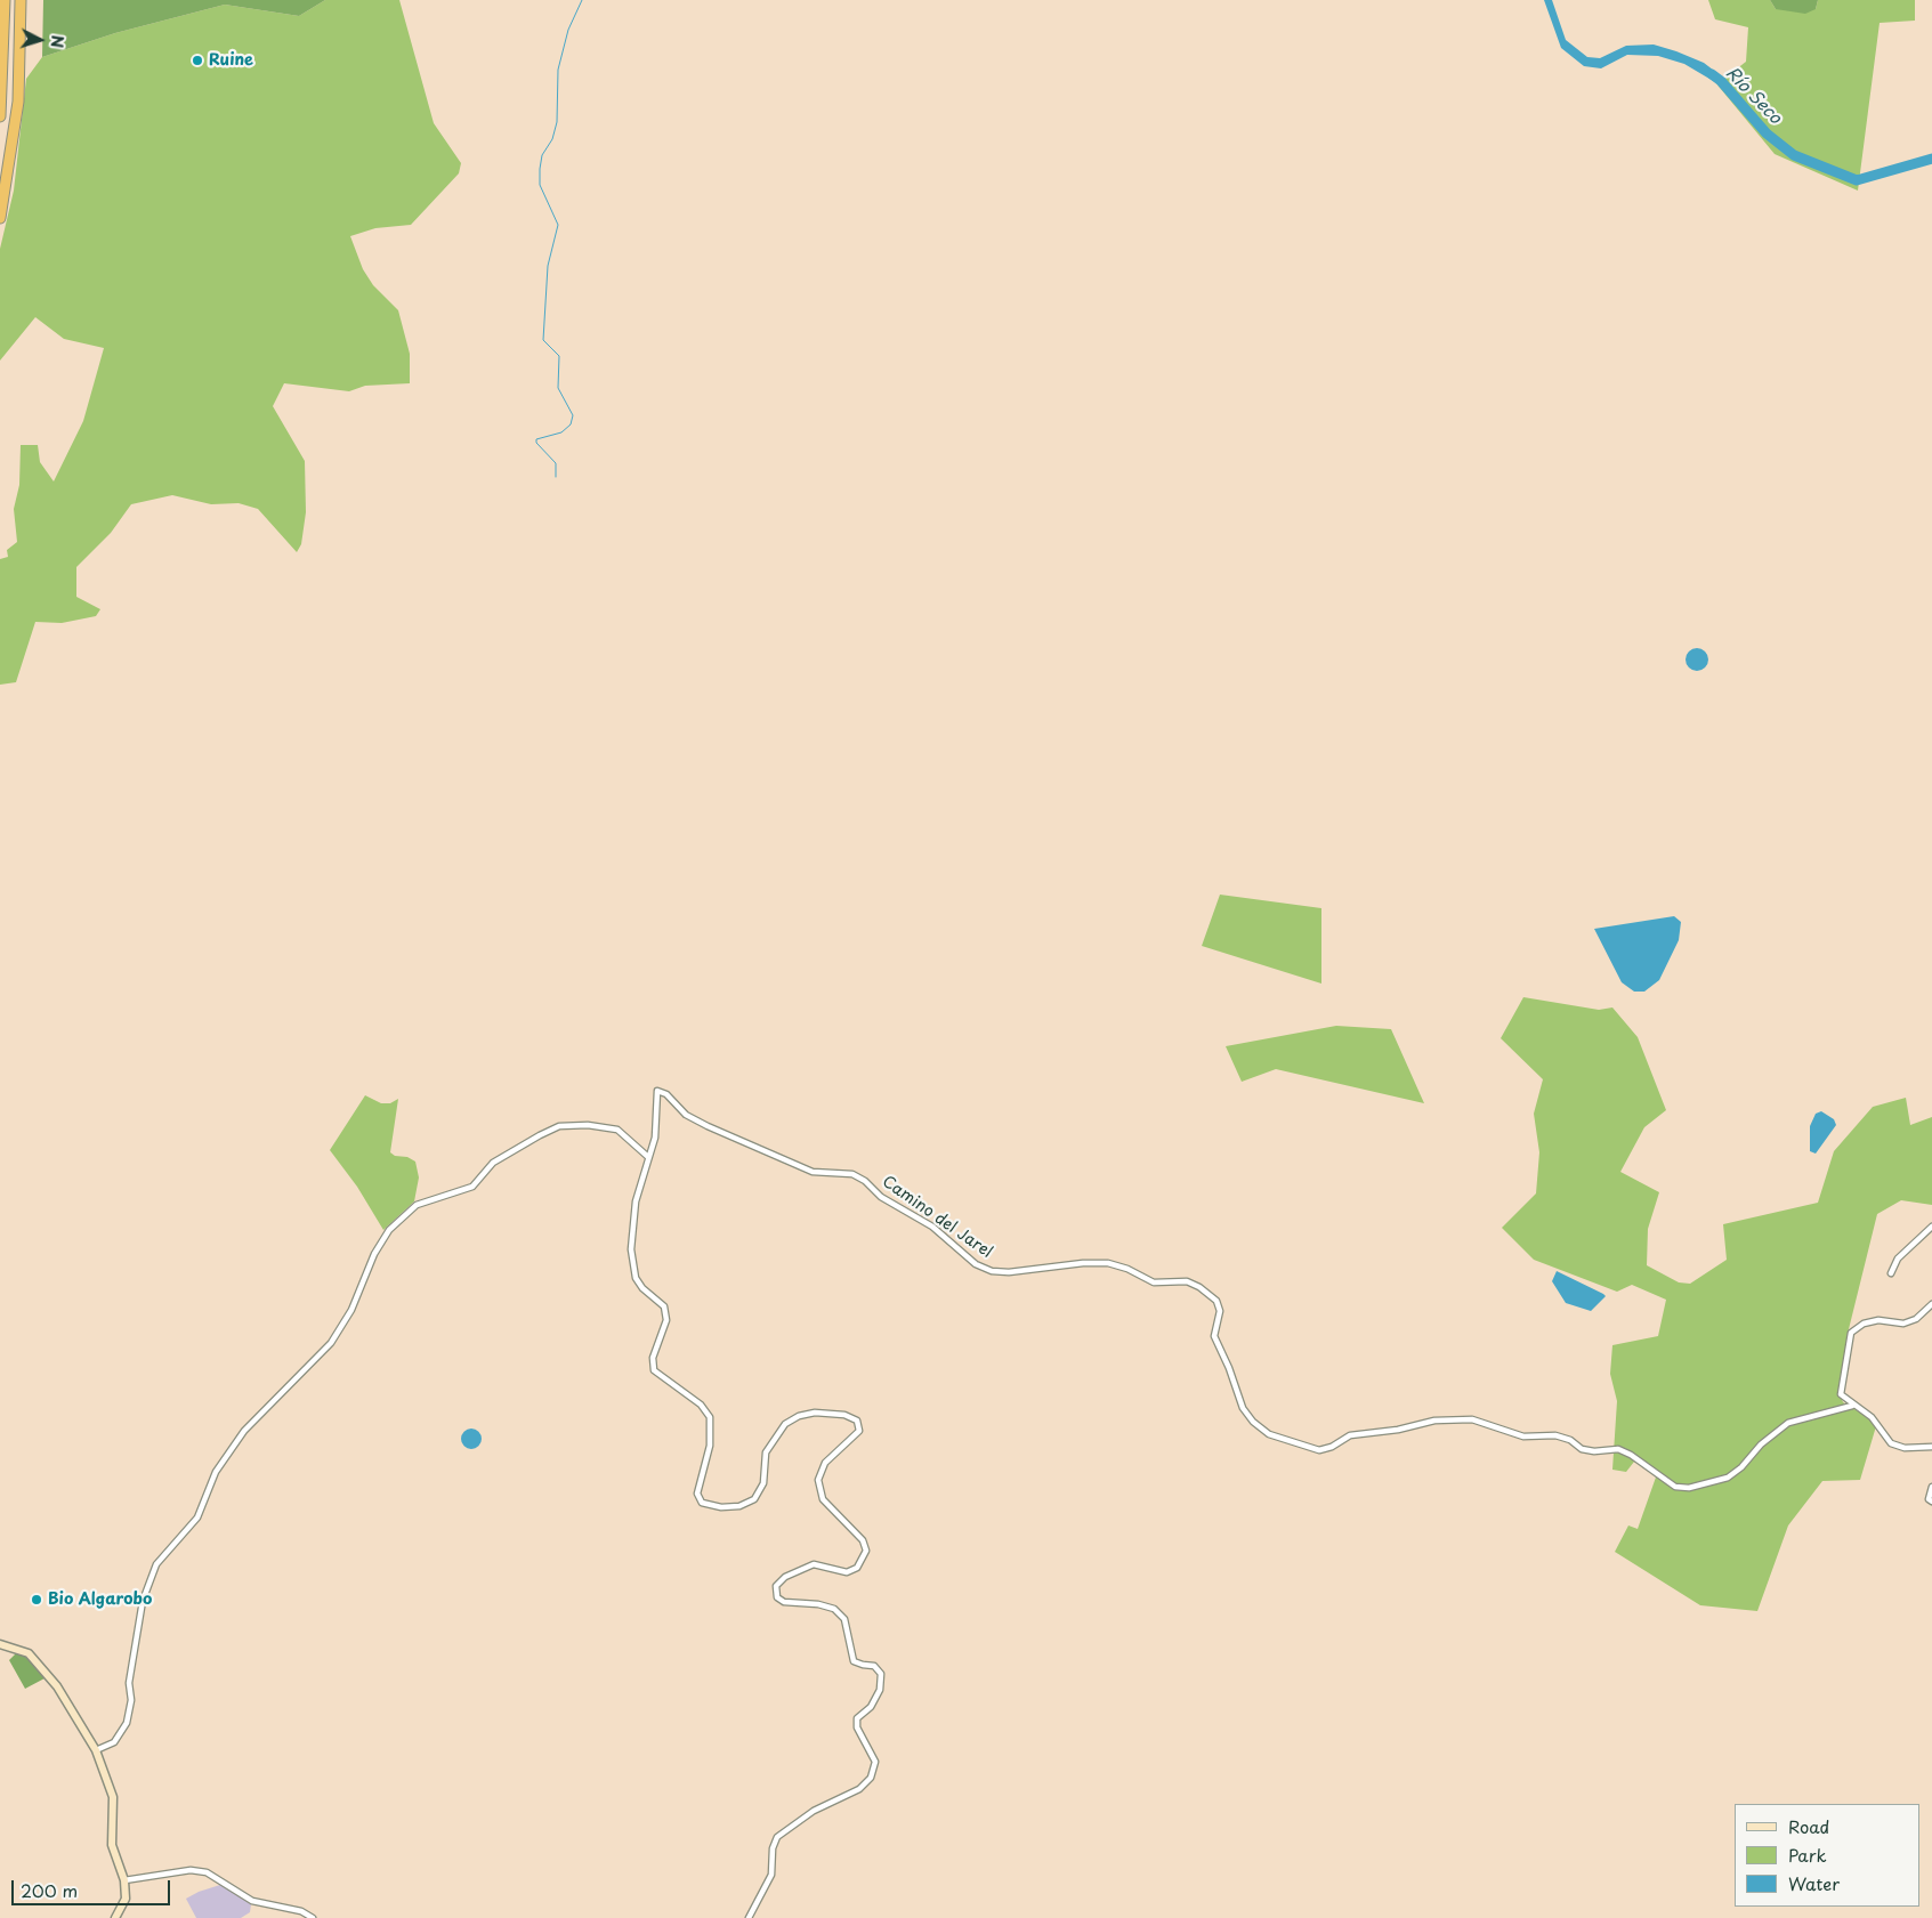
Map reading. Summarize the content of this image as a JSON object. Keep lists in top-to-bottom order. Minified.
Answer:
{"streets":{"street":["Camino del Jarel"]},"water":["Río Seco"],"places":["Ruine","Bio Algarobo"],"legend":["Road","Park","Water"],"scale_bar":"200 m","north":"right"}
